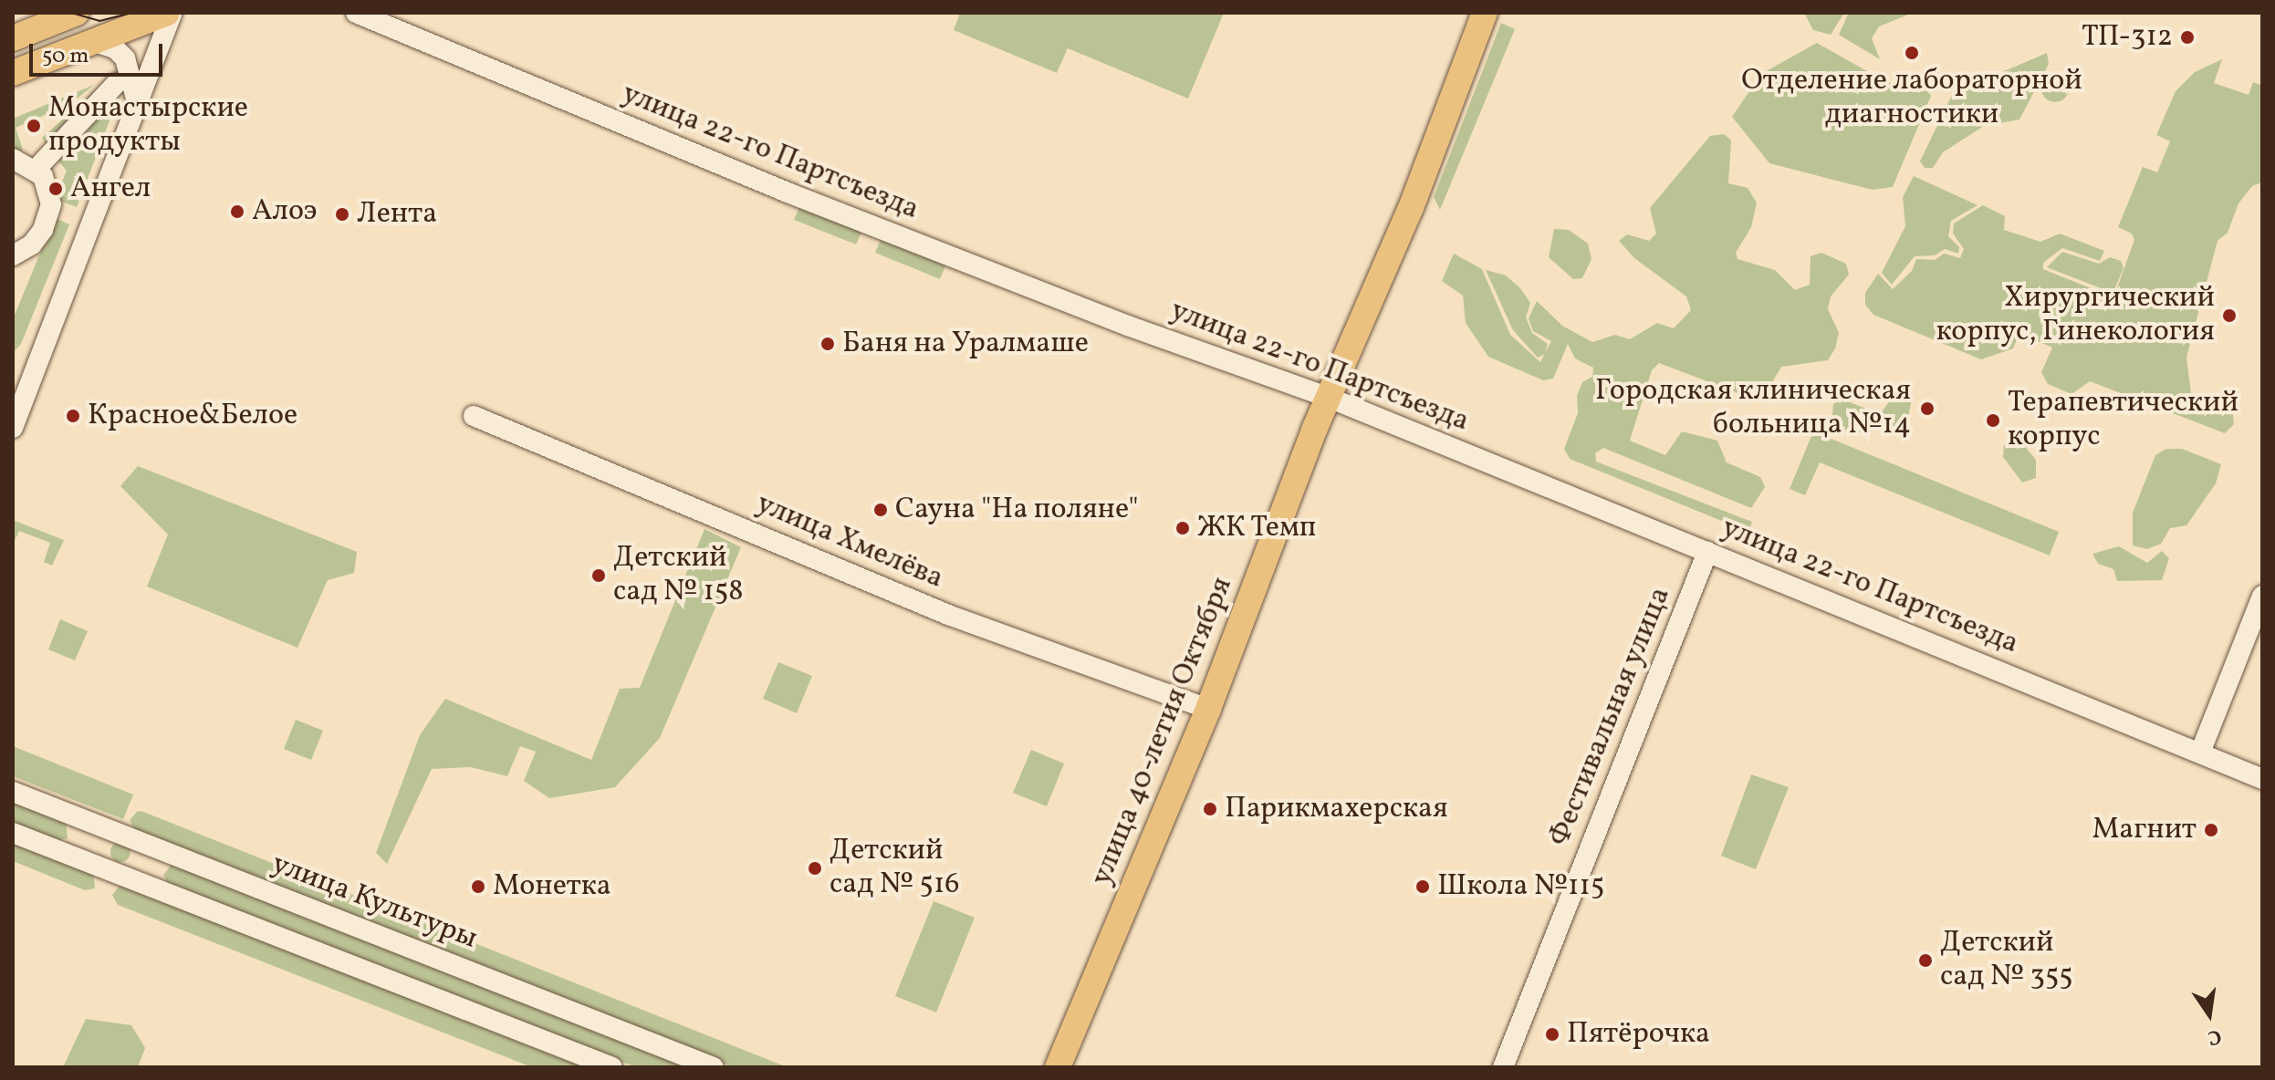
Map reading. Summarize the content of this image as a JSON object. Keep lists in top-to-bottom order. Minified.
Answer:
{"streets":{"main road":["улица 40-летия Октября"],"street":["улица 22-го Партсъезда","улица Хмелёва","Фестивальная улица","улица Культуры"]},"crossings":[["улица 22-го Партсъезда","Фестивальная улица"],["улица 22-го Партсъезда","улица 40-летия Октября"],["улица Хмелёва","улица 40-летия Октября"]],"places":["ТП-312","Отделение лабораторной диагностики","Монастырские продукты","Ангел","Алоэ","Лента","Хирургический корпус, Гинекология","Баня на Уралмаше","Городская клиническая больница №14","Красное&Белое","Терапевтический корпус","Сауна \"На поляне\"","ЖК Темп","Детский сад № 158","Парикмахерская","Магнит","Детский сад № 516","Монетка","Школа №115","Детский сад № 355","Пятёрочка"],"scale_bar":"50 m","north":"bottom"}
